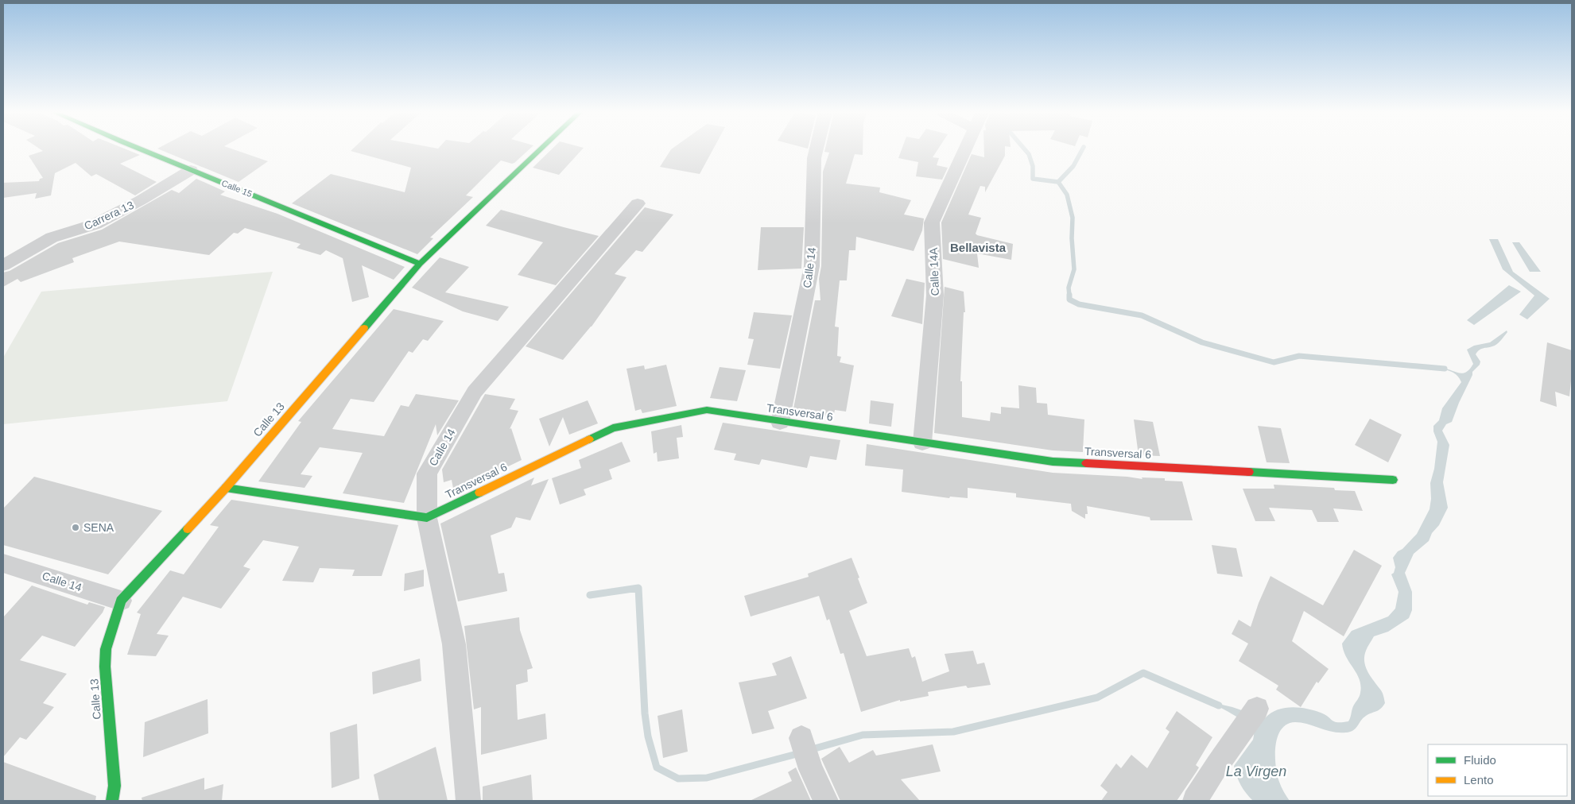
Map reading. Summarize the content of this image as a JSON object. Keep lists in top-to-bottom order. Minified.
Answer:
{"streets":{"street":["Calle 15","Carrera 13","Calle 14","Calle 14A","Transversal 6","Calle 13"]},"crossings":[["Calle 15","Carrera 13"],["Calle 15","Calle 13"],["Calle 14","Transversal 6"],["Calle 14","Calle 13"],["Calle 14A","Transversal 6"]],"districts":["Bellavista"],"water":["La Virgen"],"places":["SENA"],"legend":["Fluido","Lento"]}
